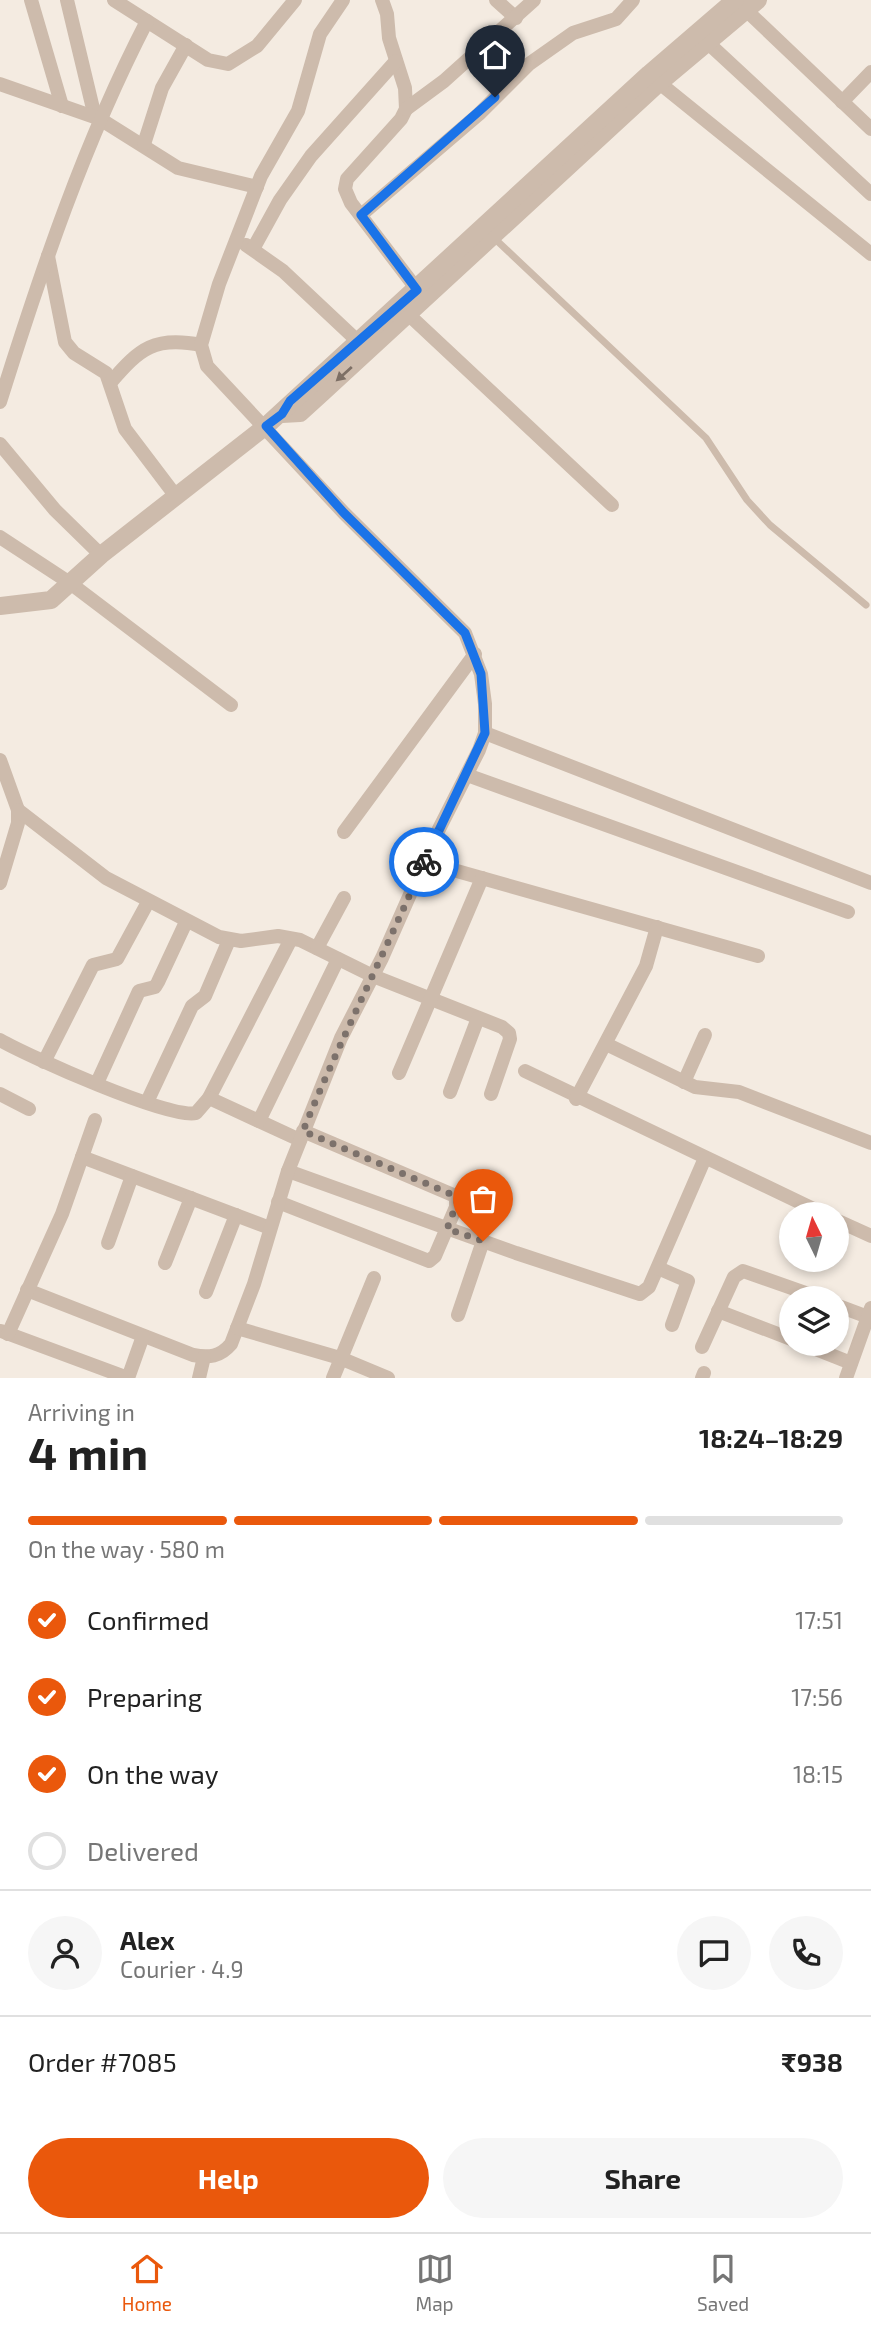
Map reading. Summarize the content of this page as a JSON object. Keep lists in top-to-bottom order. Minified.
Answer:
{"north":"top","page":{"heading":["4 min","Arriving in","18:24–18:29"],"panel":["Alex","Courier · 4.9","Order #7085","₹938"],"bar":"On the way · 580 m","list":[["Confirmed","17:51"],["Preparing","17:56"],["On the way","18:15"],"Delivered"],"buttons":["Help","Share"],"tabs":["Home","Map","Saved"]}}
